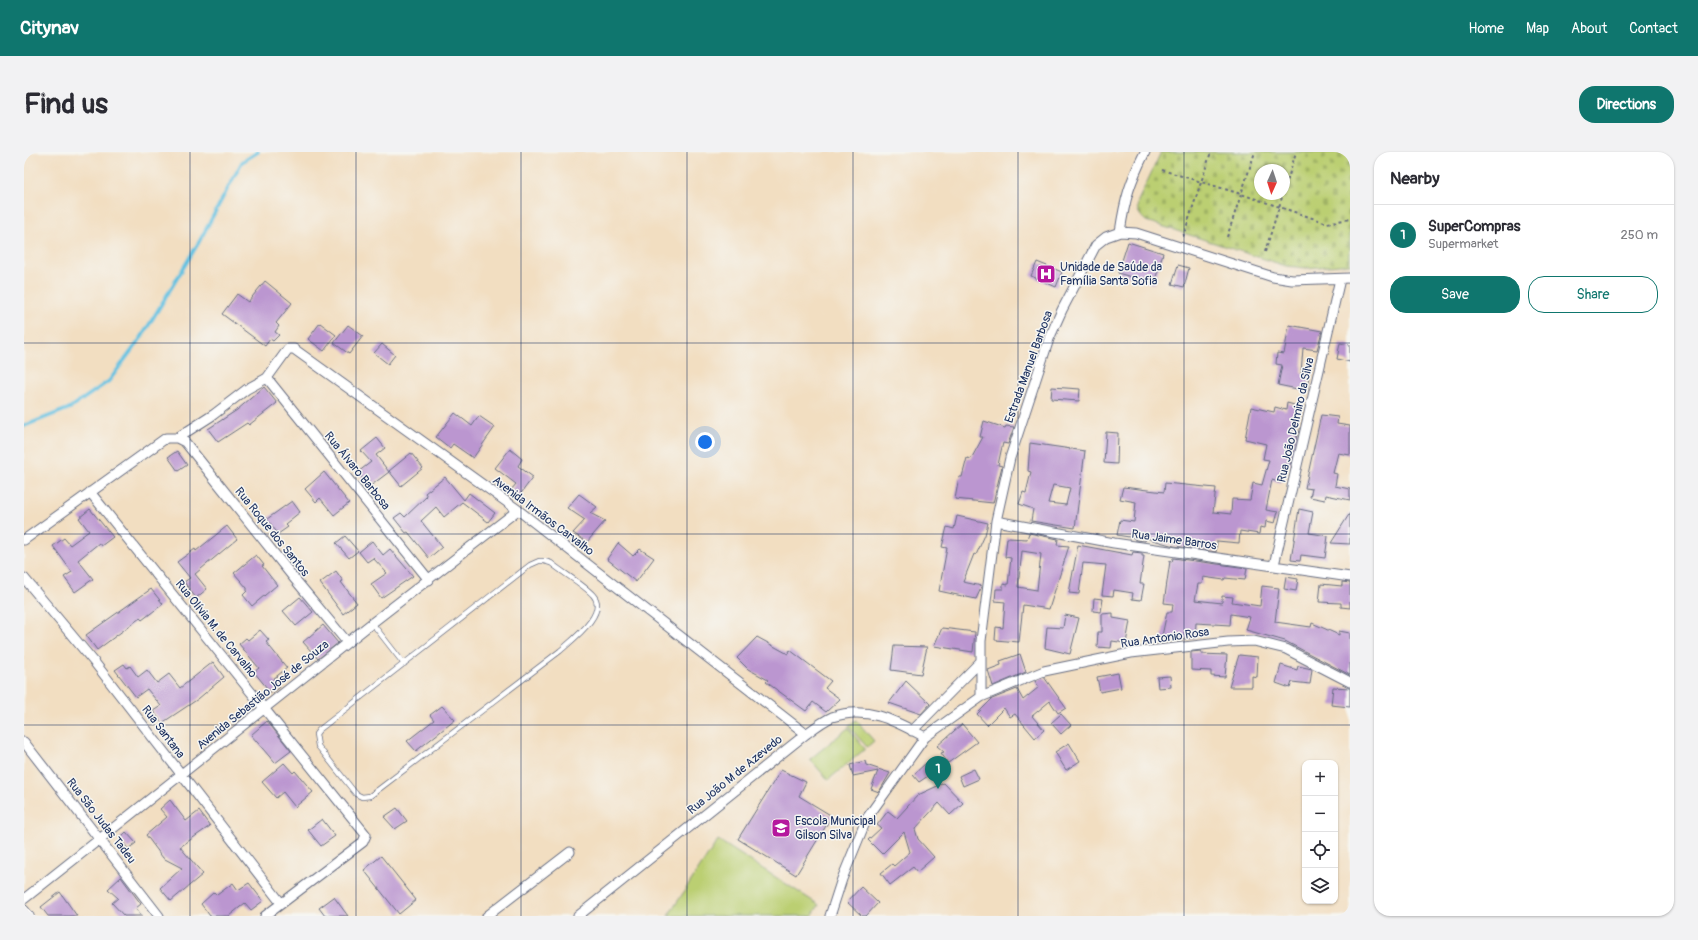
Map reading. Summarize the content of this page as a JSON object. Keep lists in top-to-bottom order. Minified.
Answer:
{"streets":{"street":["Estrada Manuel Barbosa","Rua João Delmiro da Silva","Rua Álvaro Barbosa","Avenida Irmãos Carvalho","Rua Roque dos Santos","Rua Jaime Barros","Rua Olívia M. de Carvalho","Rua Antonio Rosa","Avenida Sebastião José de Souza","Rua Santana","Rua João M de Azevedo","Rua São Judas Tadeu"]},"crossings":[["Estrada Manuel Barbosa","Rua Jaime Barros"],["Estrada Manuel Barbosa","Rua Antonio Rosa"],["Rua João Delmiro da Silva","Rua Jaime Barros"],["Rua Álvaro Barbosa","Avenida Irmãos Carvalho"],["Rua Álvaro Barbosa","Avenida Sebastião José de Souza"],["Avenida Irmãos Carvalho","Avenida Sebastião José de Souza"],["Avenida Irmãos Carvalho","Rua João M de Azevedo"],["Rua Roque dos Santos","Avenida Sebastião José de Souza"],["Rua Olívia M. de Carvalho","Avenida Sebastião José de Souza"],["Rua Olívia M. de Carvalho","Rua Santana"],["Avenida Sebastião José de Souza","Rua Santana"],["Avenida Sebastião José de Souza","Rua São Judas Tadeu"]],"places":{"hospital":["Unidade de Saúde da Família Santa Sofia"],"school or university":["Escola Municipal Gilson Silva"]},"north":"bottom","page":{"header":"Citynav","nav":["Home","Map","About","Contact"],"buttons":["Directions",["Save","Share"]],"title":"Find us","heading":"Nearby","list":[{"mark":"1","name":"SuperCompras","note":"Supermarket","value":"250 m"}],"pins":"1","map_buttons":["+","−"]}}
